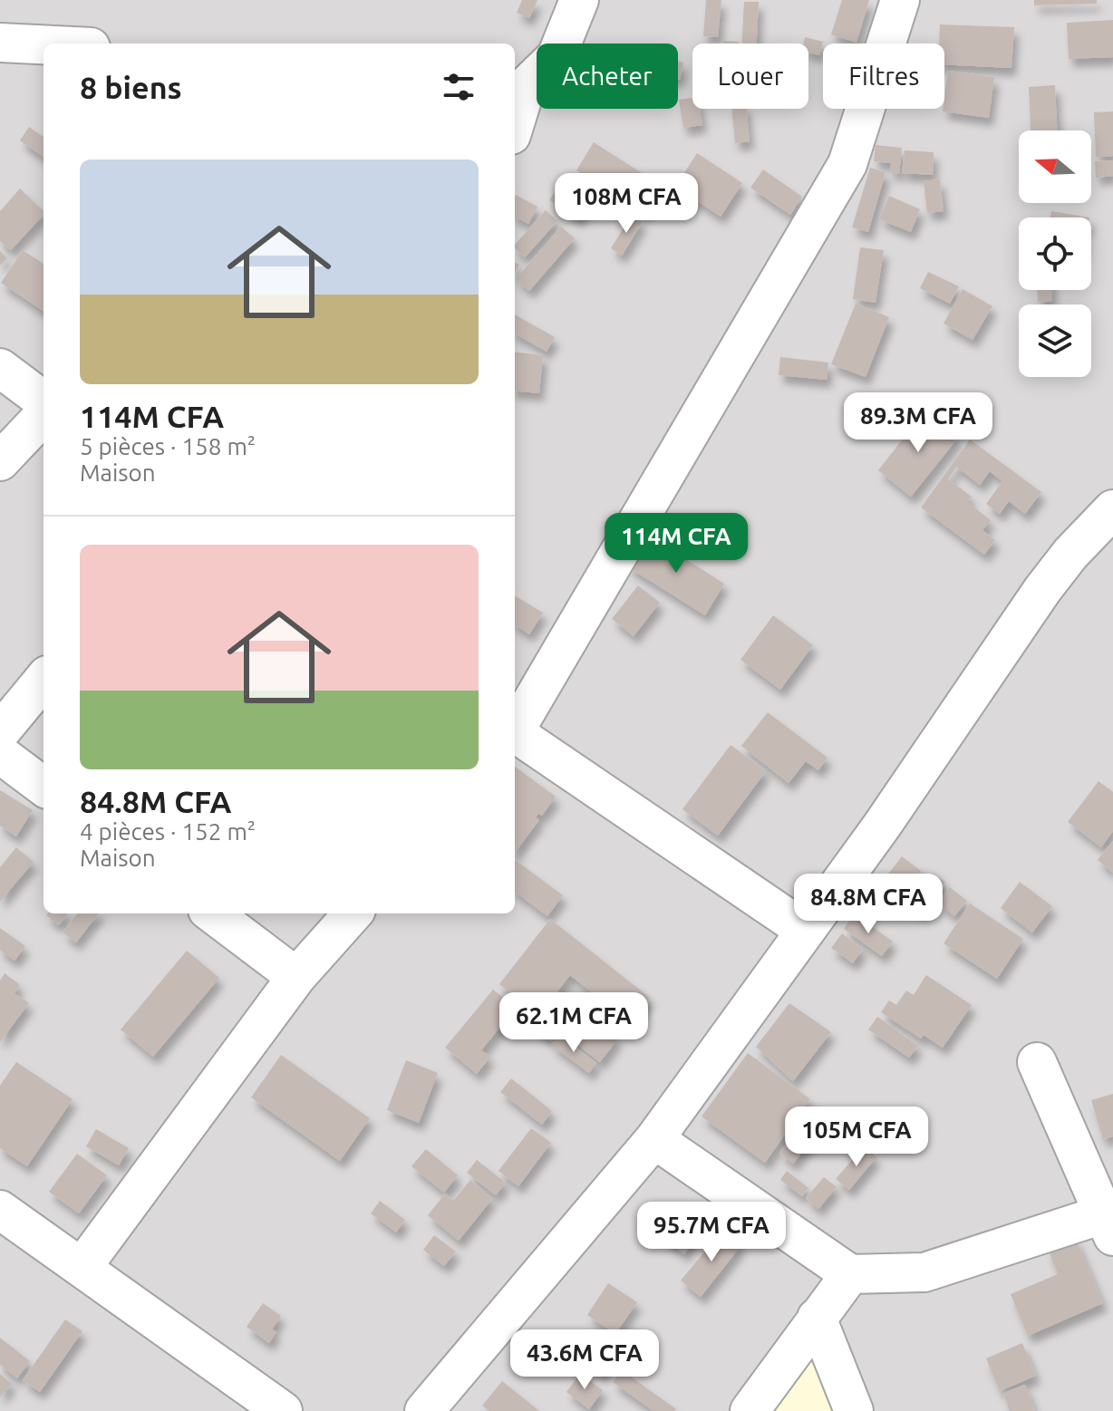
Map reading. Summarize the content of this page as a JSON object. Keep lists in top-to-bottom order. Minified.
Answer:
{"north":"left","page":{"chip":["Acheter","Louer","Filtres"],"heading":"8 biens","list":[{"name":"114M CFA","note":"5 pièces · 158 m² · Maison"},{"name":"84.8M CFA","note":"4 pièces · 152 m² · Maison"}],"price":["108M CFA","89.3M CFA","114M CFA","84.8M CFA","62.1M CFA","105M CFA","95.7M CFA","43.6M CFA"]}}
